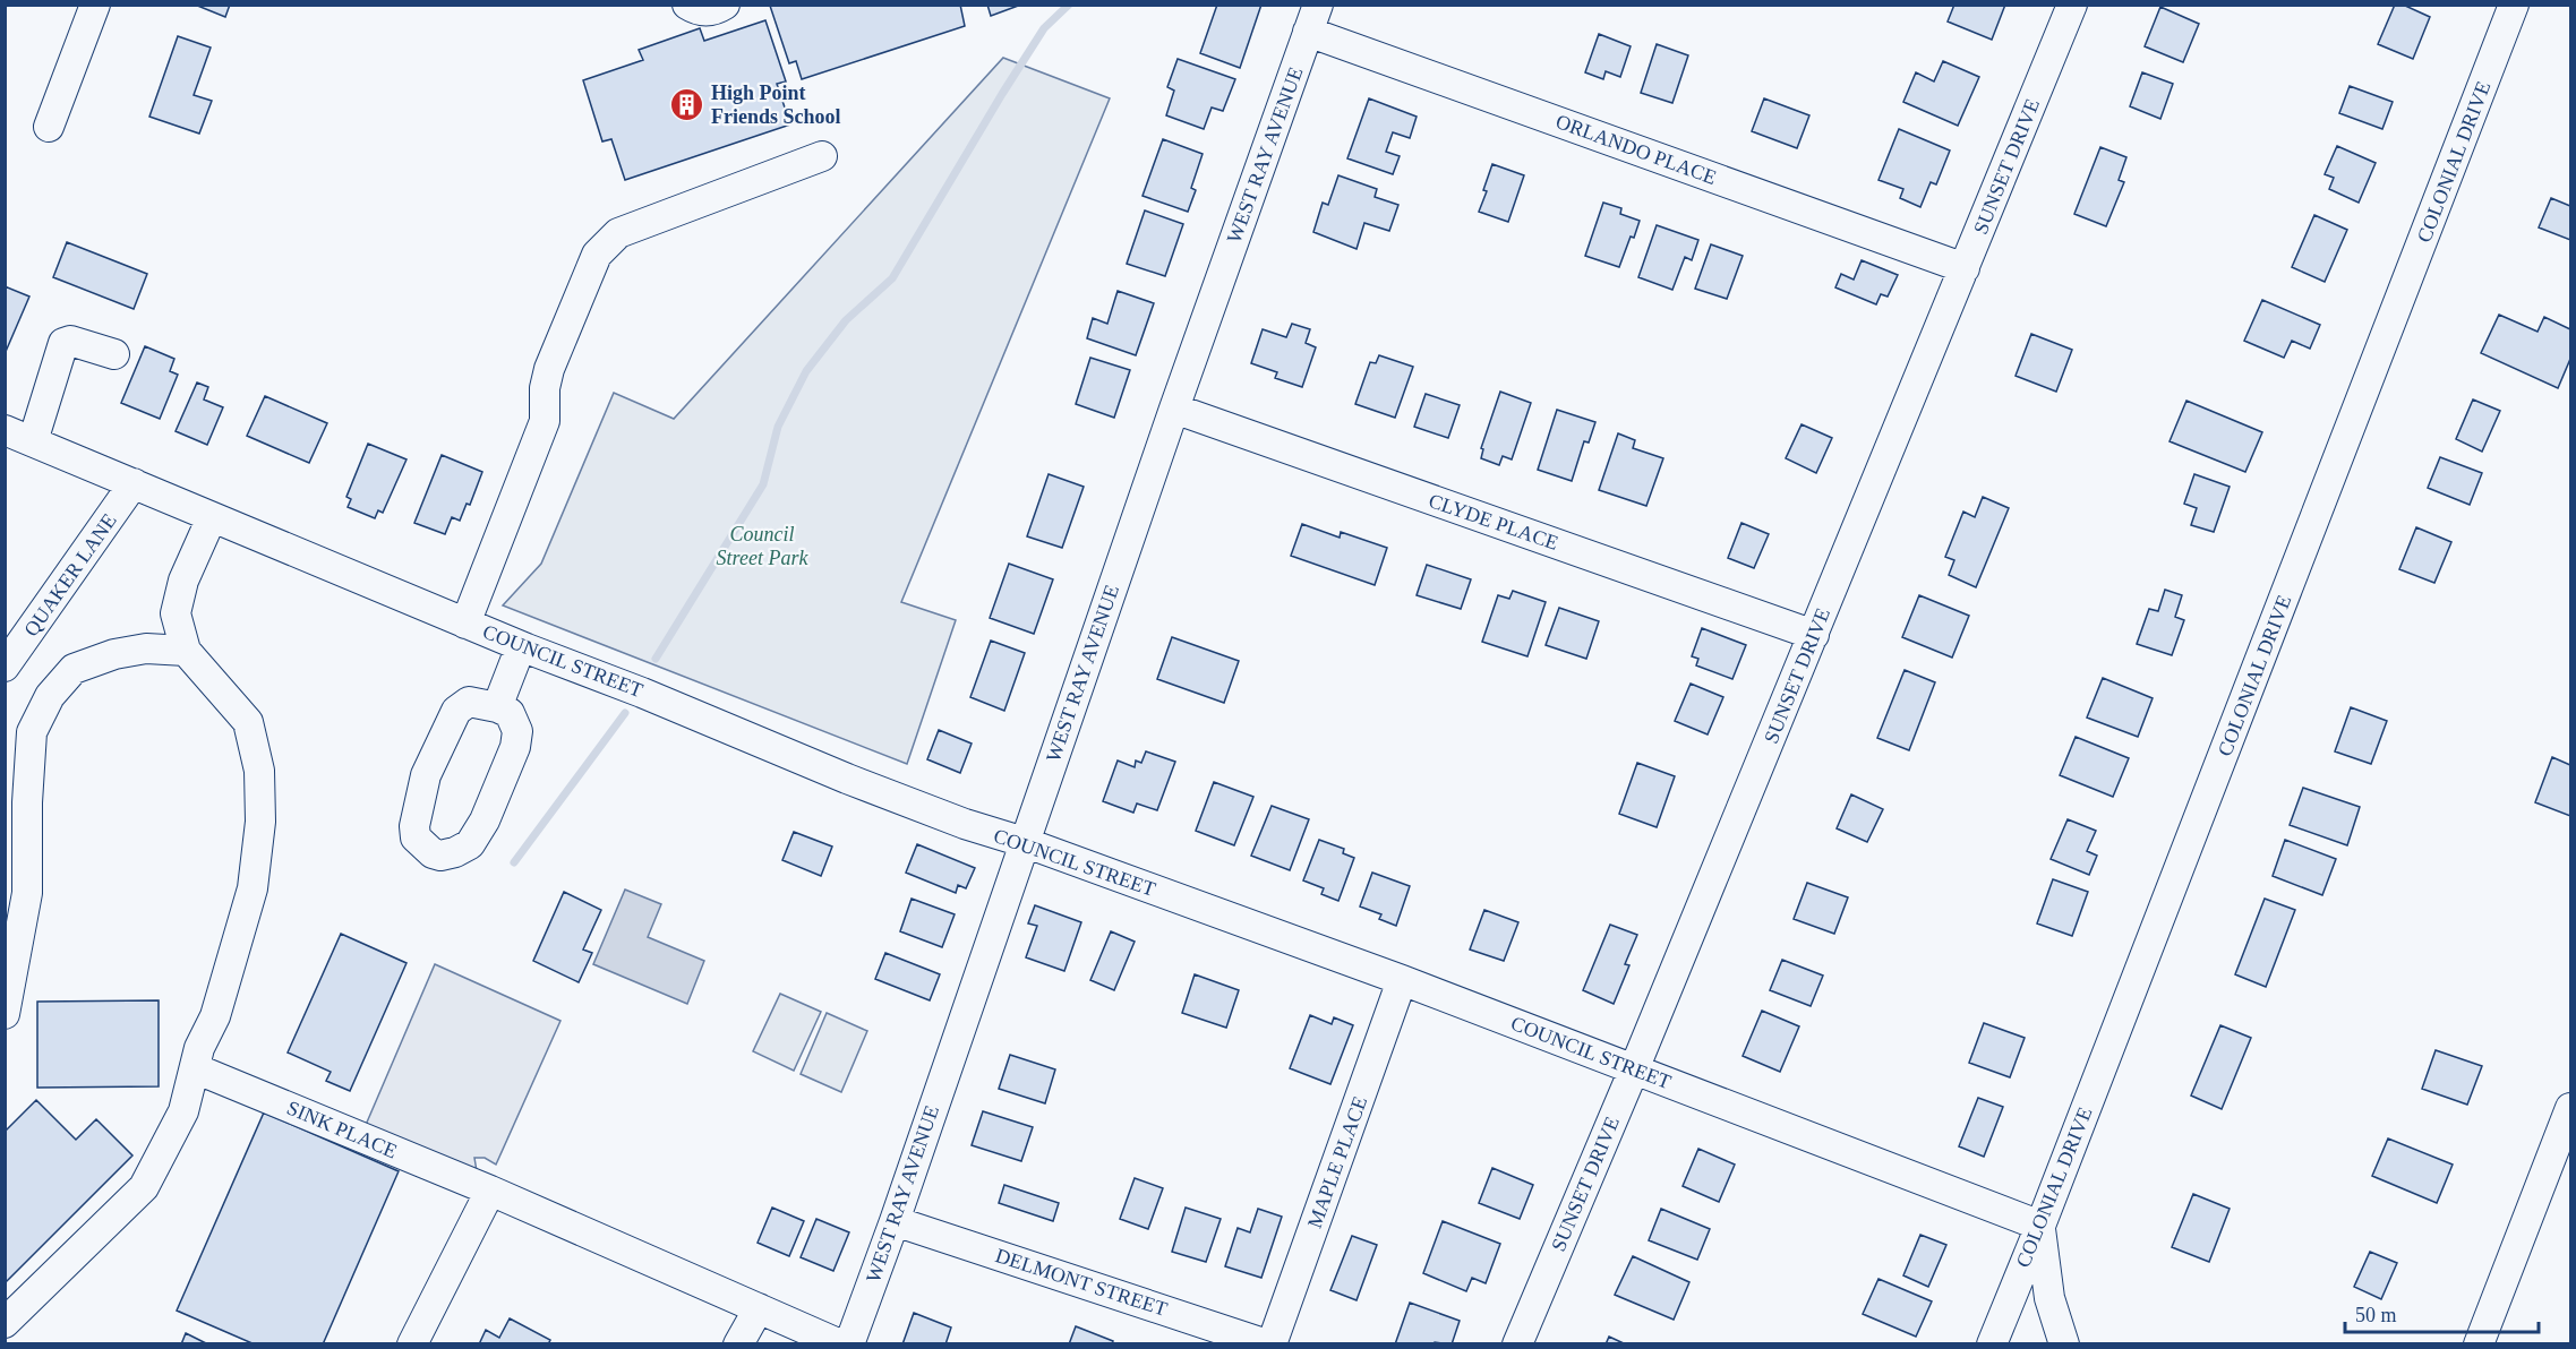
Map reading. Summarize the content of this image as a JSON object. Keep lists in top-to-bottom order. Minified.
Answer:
{"streets":{"street":["ORLANDO PLACE","WEST RAY AVENUE","COLONIAL DRIVE","SUNSET DRIVE","CLYDE PLACE","QUAKER LANE","COUNCIL STREET","SINK PLACE","MAPLE PLACE","DELMONT STREET"]},"crossings":[["ORLANDO PLACE","WEST RAY AVENUE"],["ORLANDO PLACE","SUNSET DRIVE"],["WEST RAY AVENUE","CLYDE PLACE"],["WEST RAY AVENUE","COUNCIL STREET"],["WEST RAY AVENUE","DELMONT STREET"],["COLONIAL DRIVE","COUNCIL STREET"],["SUNSET DRIVE","CLYDE PLACE"],["SUNSET DRIVE","COUNCIL STREET"],["QUAKER LANE","COUNCIL STREET"],["COUNCIL STREET","MAPLE PLACE"],["MAPLE PLACE","DELMONT STREET"]],"parks":["Council Street Park"],"places":{"building":["High Point Friends School"]},"scale_bar":"50 m"}
